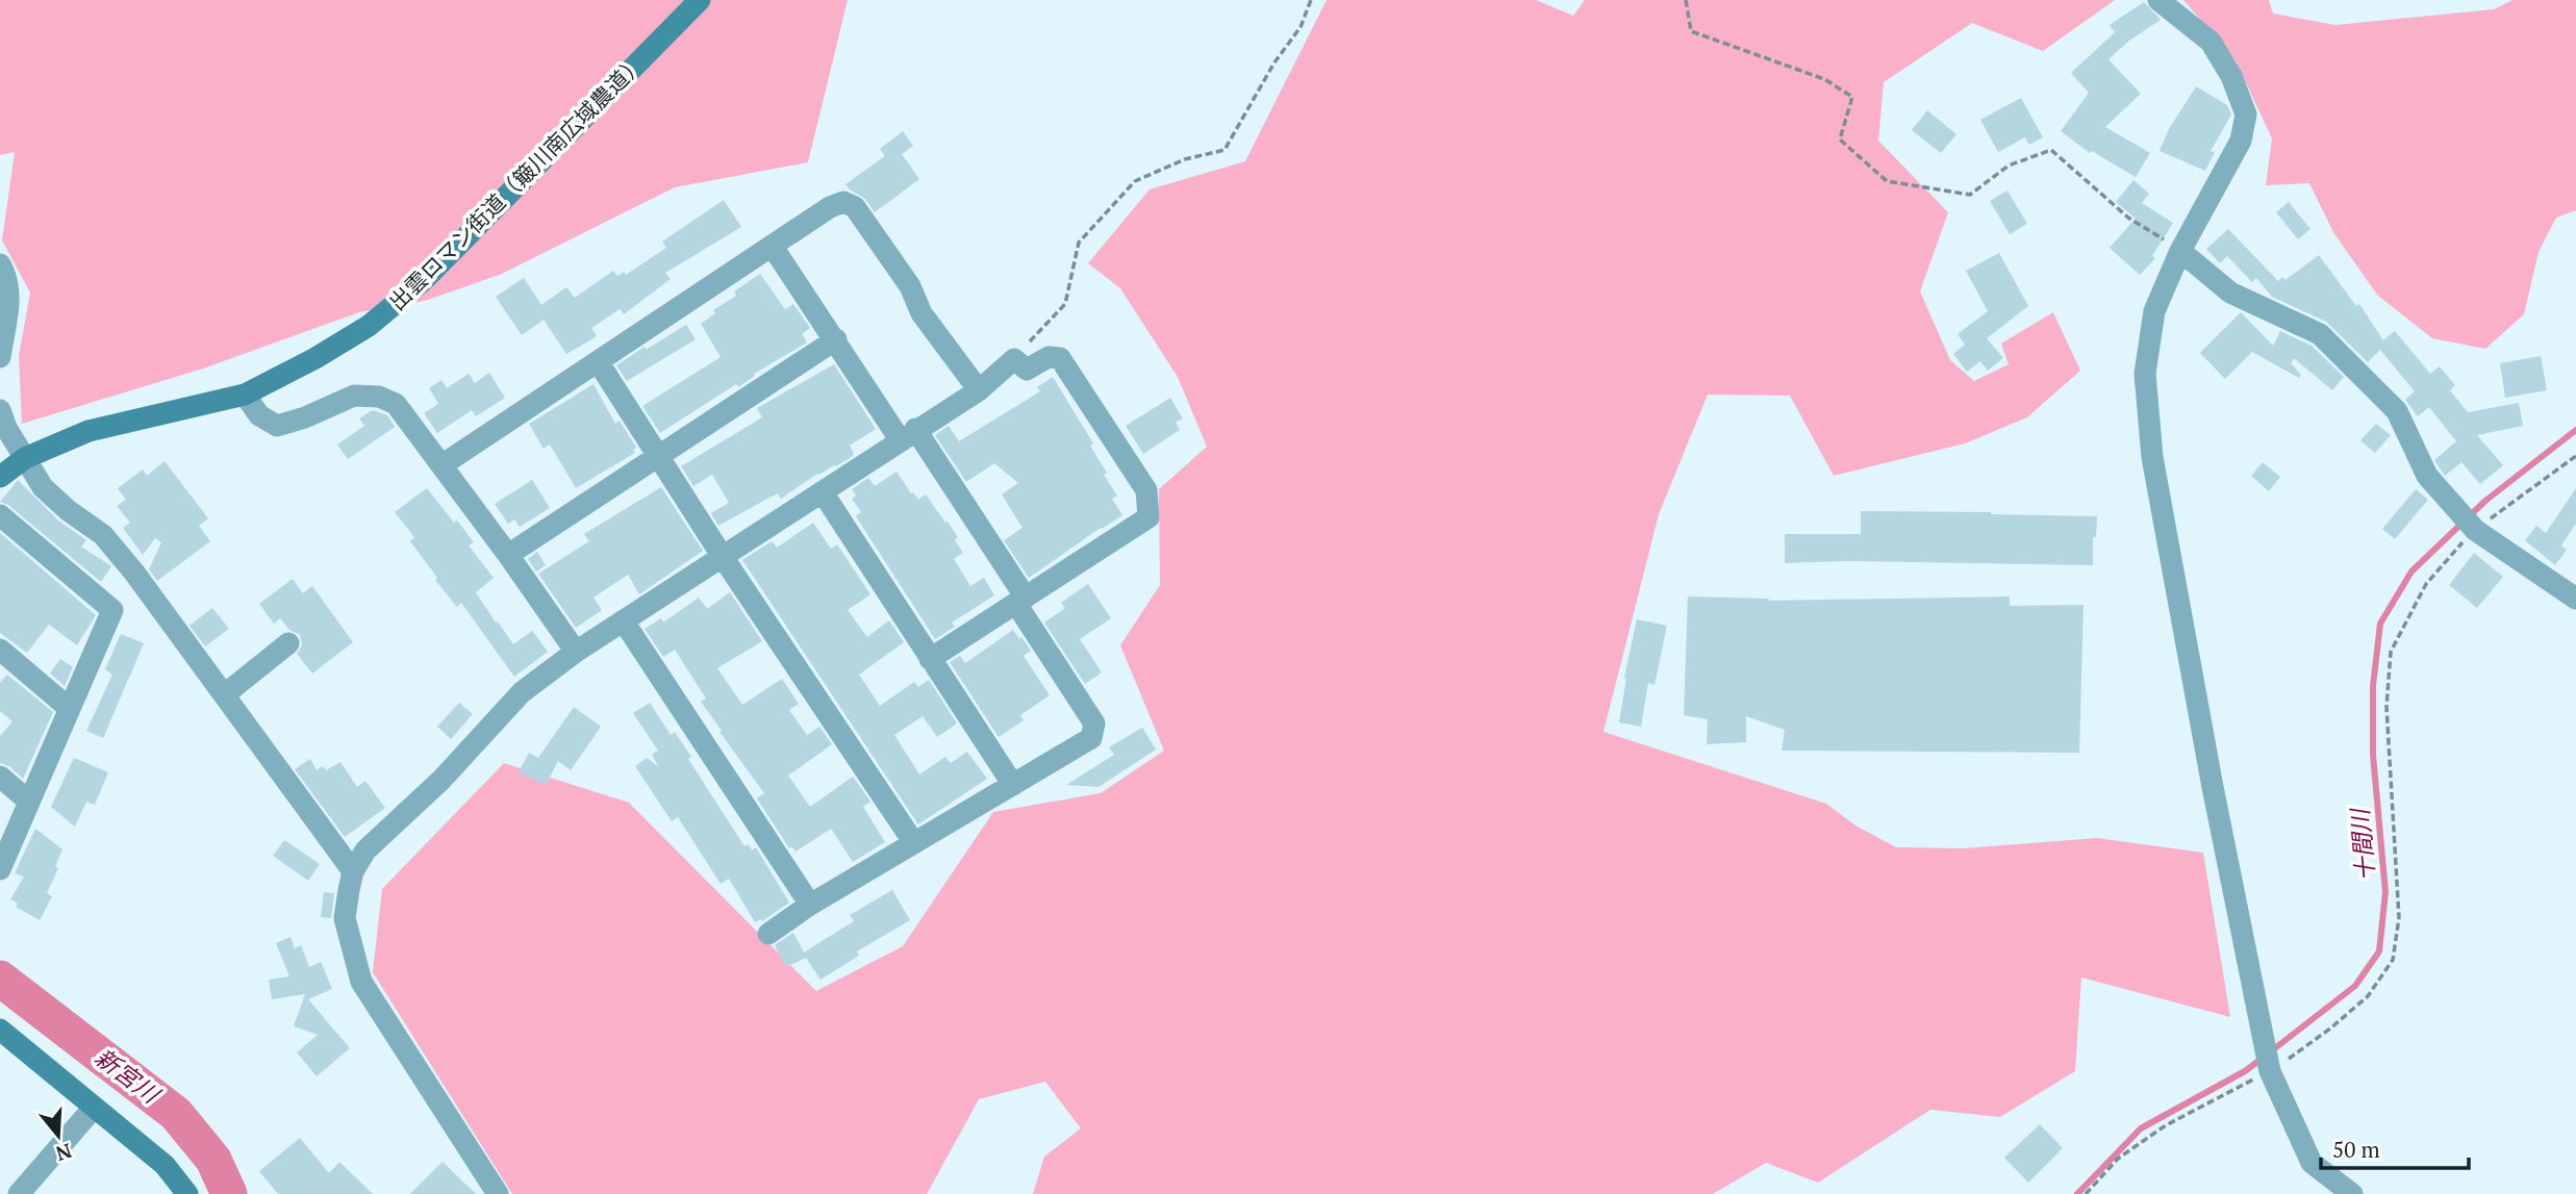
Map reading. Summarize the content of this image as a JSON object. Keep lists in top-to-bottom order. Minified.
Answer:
{"streets":{"street":["出雲ロマン街道（簸川南広域農道）"]},"water":["十間川","新宮川"],"scale_bar":"50 m","north":"bottom"}
